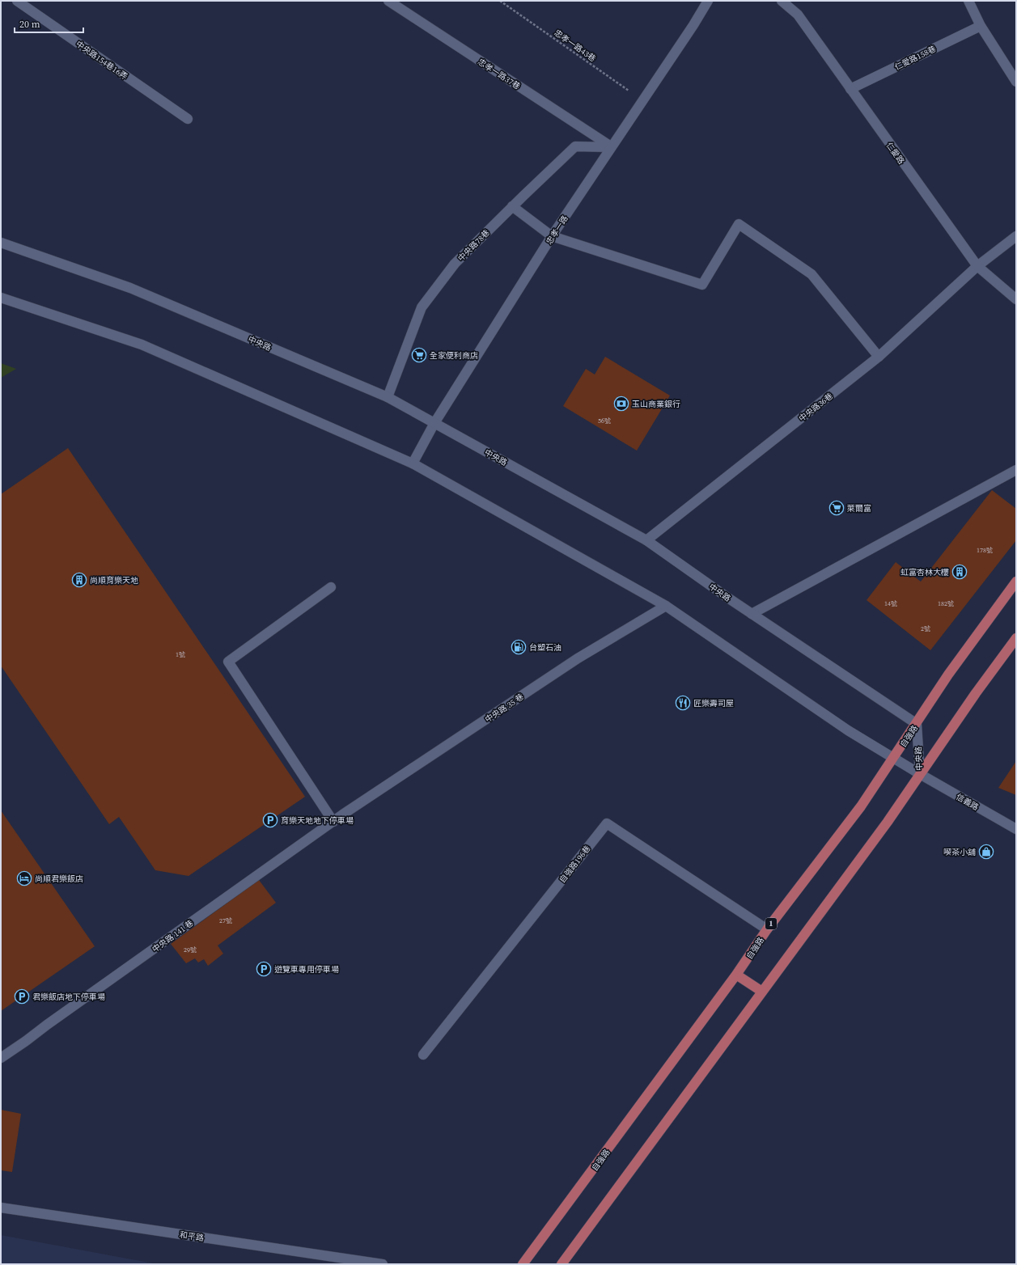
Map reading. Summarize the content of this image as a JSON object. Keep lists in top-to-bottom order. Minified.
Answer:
{"streets":{"main road":["自強路","1"],"street":["仁愛路158巷","中央路154巷16弄","忠孝一路37巷","仁愛路","忠孝一路","中央路78巷","中央路","中央路36巷","中央路 35 巷","信義路","自強路196巷","中央路 141 巷","和平路"],"path":["忠孝一路43巷"]},"crossings":[["忠孝一路43巷","忠孝一路"],["仁愛路158巷","仁愛路"],["忠孝一路37巷","忠孝一路"],["忠孝一路37巷","中央路78巷"],["仁愛路","中央路36巷"],["忠孝一路","中央路78巷"],["忠孝一路","中央路"],["中央路78巷","中央路"],["中央路","中央路36巷"],["中央路","中央路 35 巷"],["中央路","自強路"],["中央路","信義路"],["中央路 35 巷","中央路 141 巷"],["自強路","自強路196巷"]],"places":{"supermarket":["全家便利商店","萊爾富"],"bank":["玉山商業銀行"],"building":["虹富杏林大樓","尚順育樂天地"],"fuel station":["台塑石油"],"restaurant":["匠樂壽司屋"],"parking":["育樂天地地下停車場","遊覽車專用停車場","君樂飯店地下停車場"],"shop":["喫茶小舖"],"hotel":["尚順君樂飯店"]},"house_numbers":["56號","178號","14號","182號","2號","1號","27號","29號"],"scale_bar":"20 m"}
